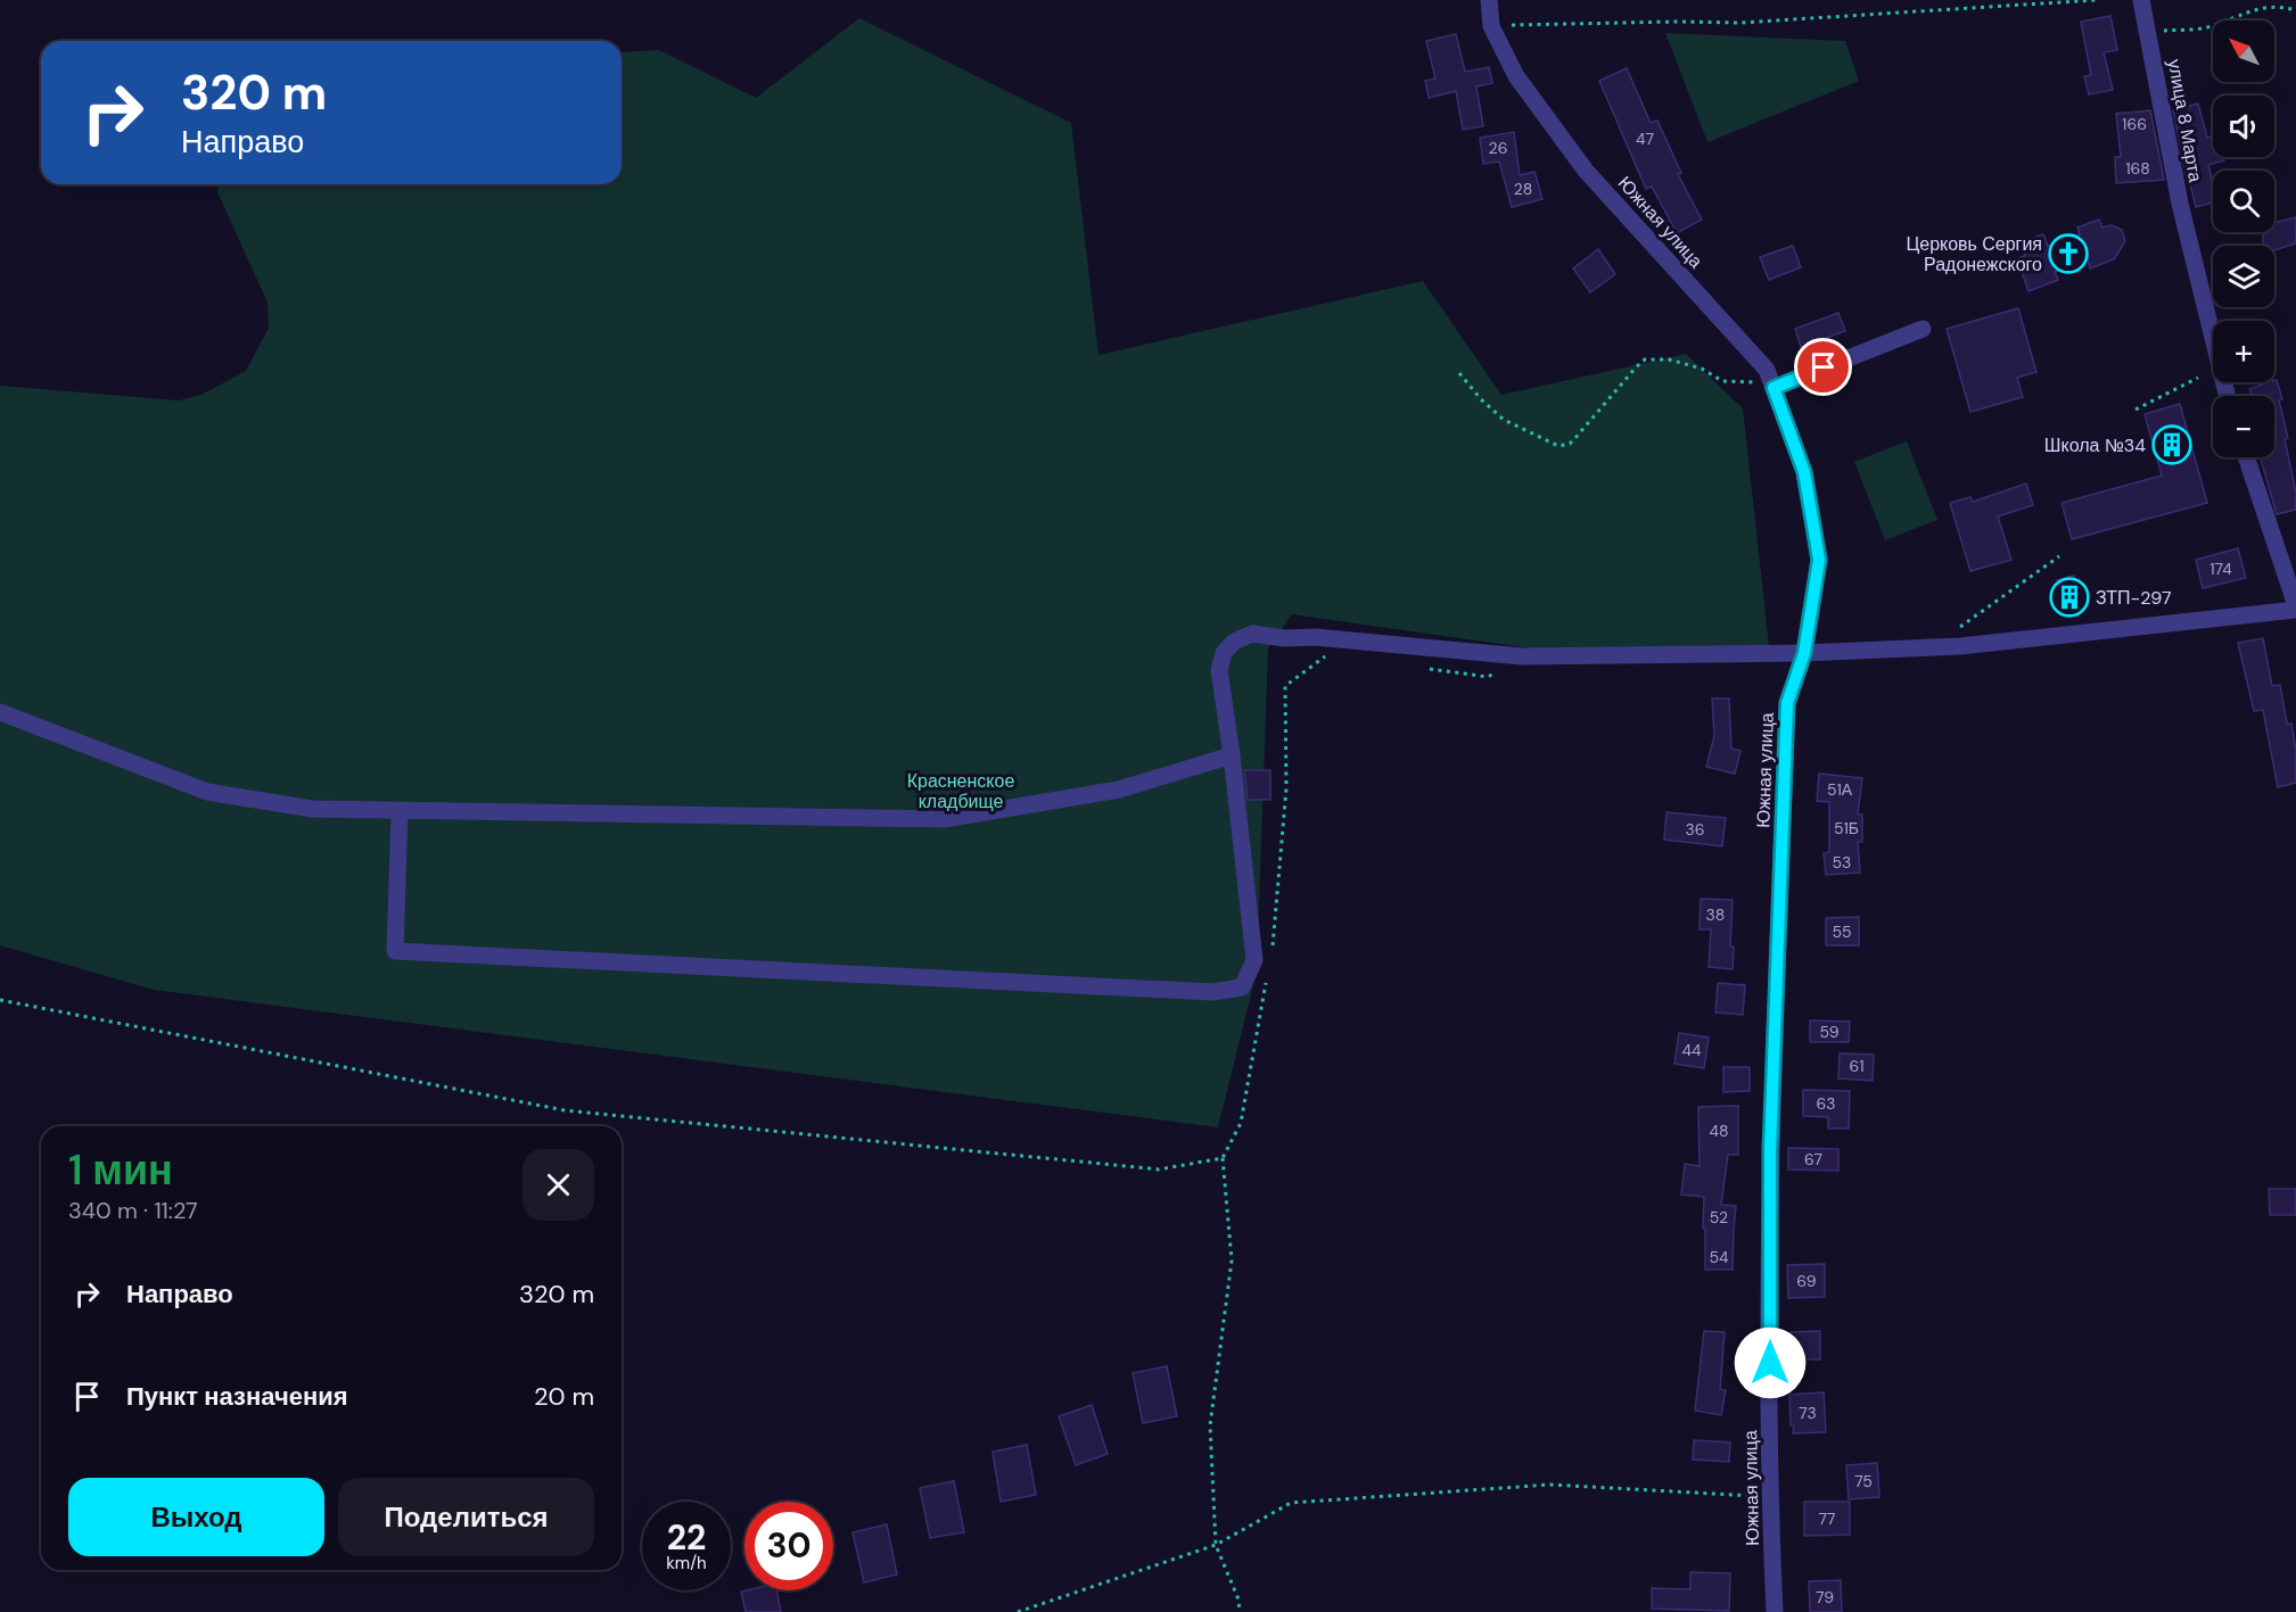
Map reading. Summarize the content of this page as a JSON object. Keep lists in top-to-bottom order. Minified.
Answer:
{"streets":{"street":["улица 8 Марта","Южная улица"]},"parks":["Красненское кладбище"],"places":{"church":["Церковь Сергия Радонежского"],"building":["Школа №34","ЗТП-297"]},"house_numbers":["166","47","26","168","28","174","51А","51Б","36","53","38","55","59","44","61","63","48","67","52","54","69","73","75","77","79"],"north":"top left","page":{"map_buttons":["+","−"],"turn":["320 m","Направо"],"heading":["1 мин","340 m · 11:27"],"list":[{"name":"Направо","value":"320 m"},{"name":"Пункт назначения","value":"20 m"}],"buttons":["Выход","Поделиться"],"speed":"22 km/h","limit":"30"}}
